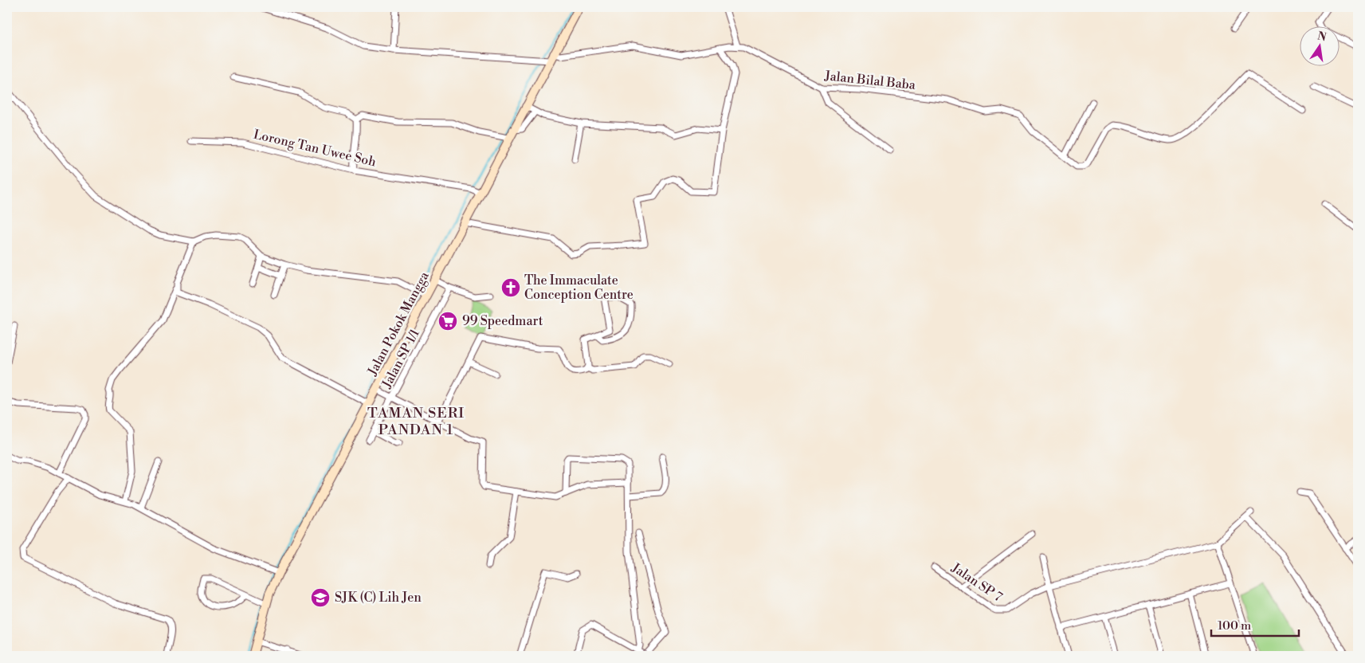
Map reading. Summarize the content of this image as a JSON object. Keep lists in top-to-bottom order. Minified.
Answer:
{"streets":{"main road":["Jalan Pokok Mangga"],"street":["Jalan Bilal Baba","Lorong Tan Uwee Soh","Jalan SP 1/1","Jalan SP 7"]},"crossings":[["Jalan Bilal Baba","Jalan Pokok Mangga"],["Lorong Tan Uwee Soh","Jalan Pokok Mangga"]],"districts":["TAMAN SERI PANDAN 1"],"places":{"church":["The Immaculate Conception Centre"],"supermarket":["99 Speedmart"],"school or university":["SJK (C) Lih Jen"]},"scale_bar":"100 m","north":"top"}
